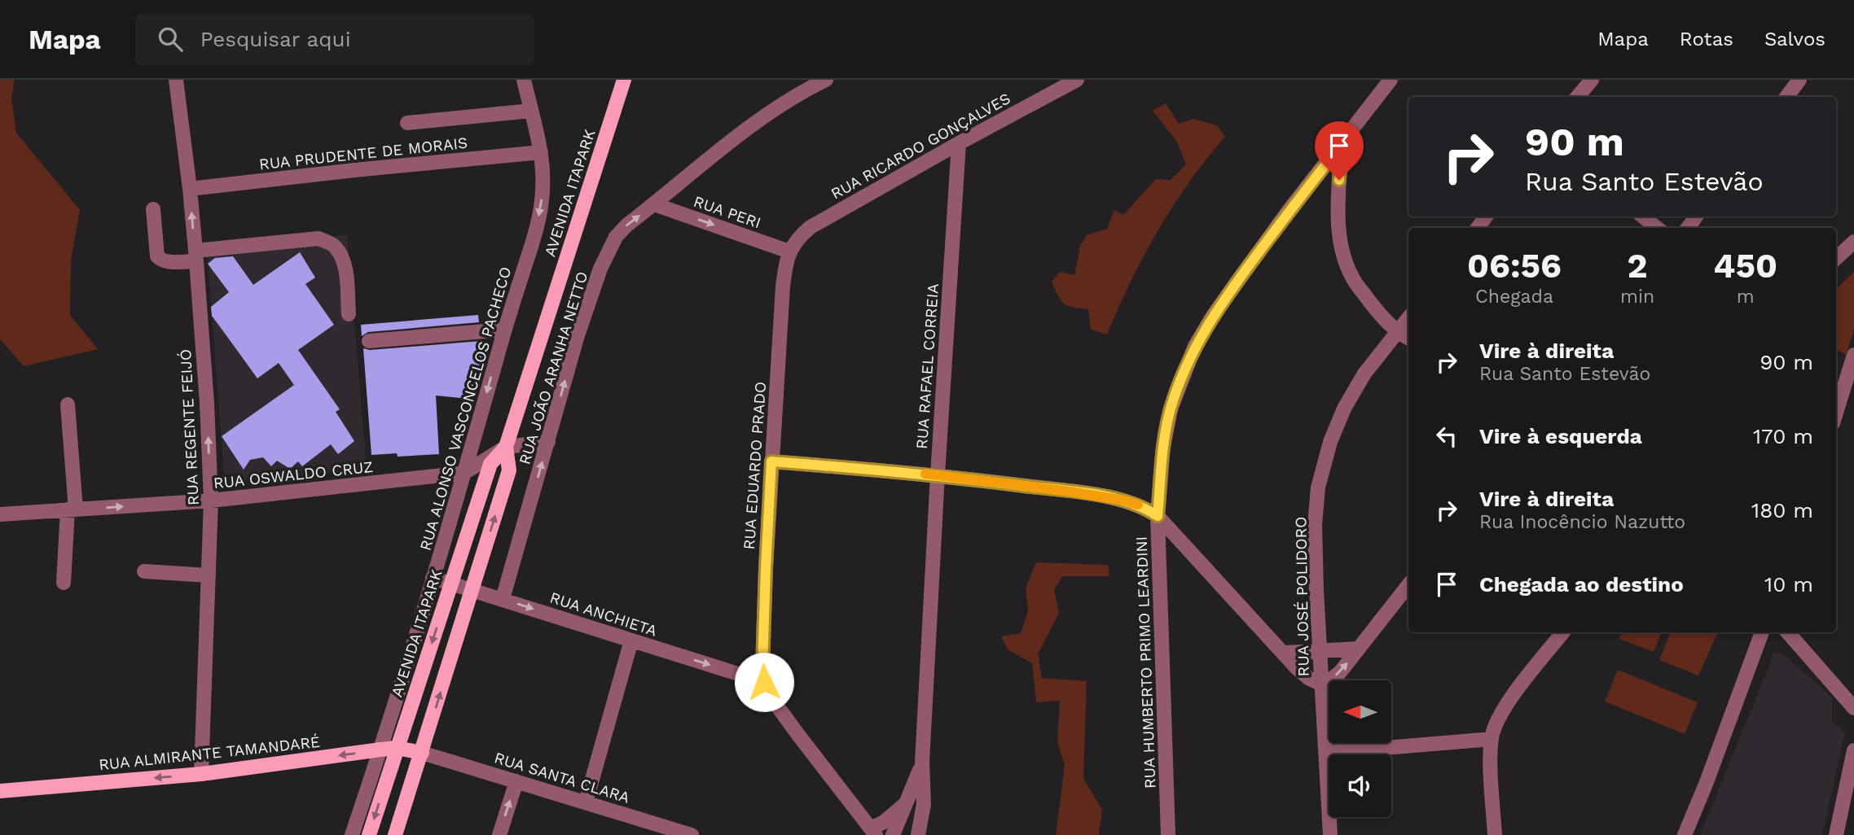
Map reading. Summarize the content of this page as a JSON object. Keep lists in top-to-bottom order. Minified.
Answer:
{"streets":{"main road":["AVENIDA ITAPARK","RUA ALMIRANTE TAMANDARÉ"],"street":["RUA RICARDO GONÇALVES","RUA PRUDENTE DE MORAIS","RUA PERI","RUA RAFAEL CORREIA","RUA JOÃO ARANHA NETTO","RUA ALONSO VASCONCELOS PACHECO","RUA REGENTE FEIJÓ","RUA EDUARDO PRADO","RUA OSWALDO CRUZ","RUA JOSÉ POLIDORO","RUA ANCHIETA","RUA HUMBERTO PRIMO LEARDINI","RUA SANTA CLARA"]},"crossings":[["RUA RICARDO GONÇALVES","RUA PERI"],["RUA RICARDO GONÇALVES","RUA RAFAEL CORREIA"],["RUA RICARDO GONÇALVES","RUA EDUARDO PRADO"],["RUA PRUDENTE DE MORAIS","RUA ALONSO VASCONCELOS PACHECO"],["RUA PRUDENTE DE MORAIS","RUA REGENTE FEIJÓ"],["AVENIDA ITAPARK","RUA OSWALDO CRUZ"],["AVENIDA ITAPARK","RUA ANCHIETA"],["AVENIDA ITAPARK","RUA ALMIRANTE TAMANDARÉ"],["AVENIDA ITAPARK","RUA SANTA CLARA"],["RUA PERI","RUA JOÃO ARANHA NETTO"],["RUA PERI","RUA EDUARDO PRADO"],["RUA JOÃO ARANHA NETTO","RUA OSWALDO CRUZ"],["RUA JOÃO ARANHA NETTO","RUA ANCHIETA"],["RUA ALONSO VASCONCELOS PACHECO","RUA OSWALDO CRUZ"],["RUA ALONSO VASCONCELOS PACHECO","RUA ANCHIETA"],["RUA ALONSO VASCONCELOS PACHECO","RUA ALMIRANTE TAMANDARÉ"],["RUA REGENTE FEIJÓ","RUA OSWALDO CRUZ"],["RUA REGENTE FEIJÓ","RUA ALMIRANTE TAMANDARÉ"],["RUA EDUARDO PRADO","RUA ANCHIETA"],["RUA ALMIRANTE TAMANDARÉ","RUA SANTA CLARA"]],"one_way":["RUA PERI","RUA JOÃO ARANHA NETTO","RUA ALONSO VASCONCELOS PACHECO","RUA REGENTE FEIJÓ","RUA ANCHIETA","RUA ALMIRANTE TAMANDARÉ"],"north":"left","page":{"header":"Mapa","search":"Pesquisar aqui","nav":["Mapa","Rotas","Salvos"],"turn":["90 m","Rua Santo Estevão"],"eta":["06:56","Chegada","2","min","450","m"],"list":[{"name":"Vire à direita","note":"Rua Santo Estevão","value":"90 m"},{"name":"Vire à esquerda","value":"170 m"},{"name":"Vire à direita","note":"Rua Inocêncio Nazutto","value":"180 m"},{"name":"Chegada ao destino","value":"10 m"}]}}
